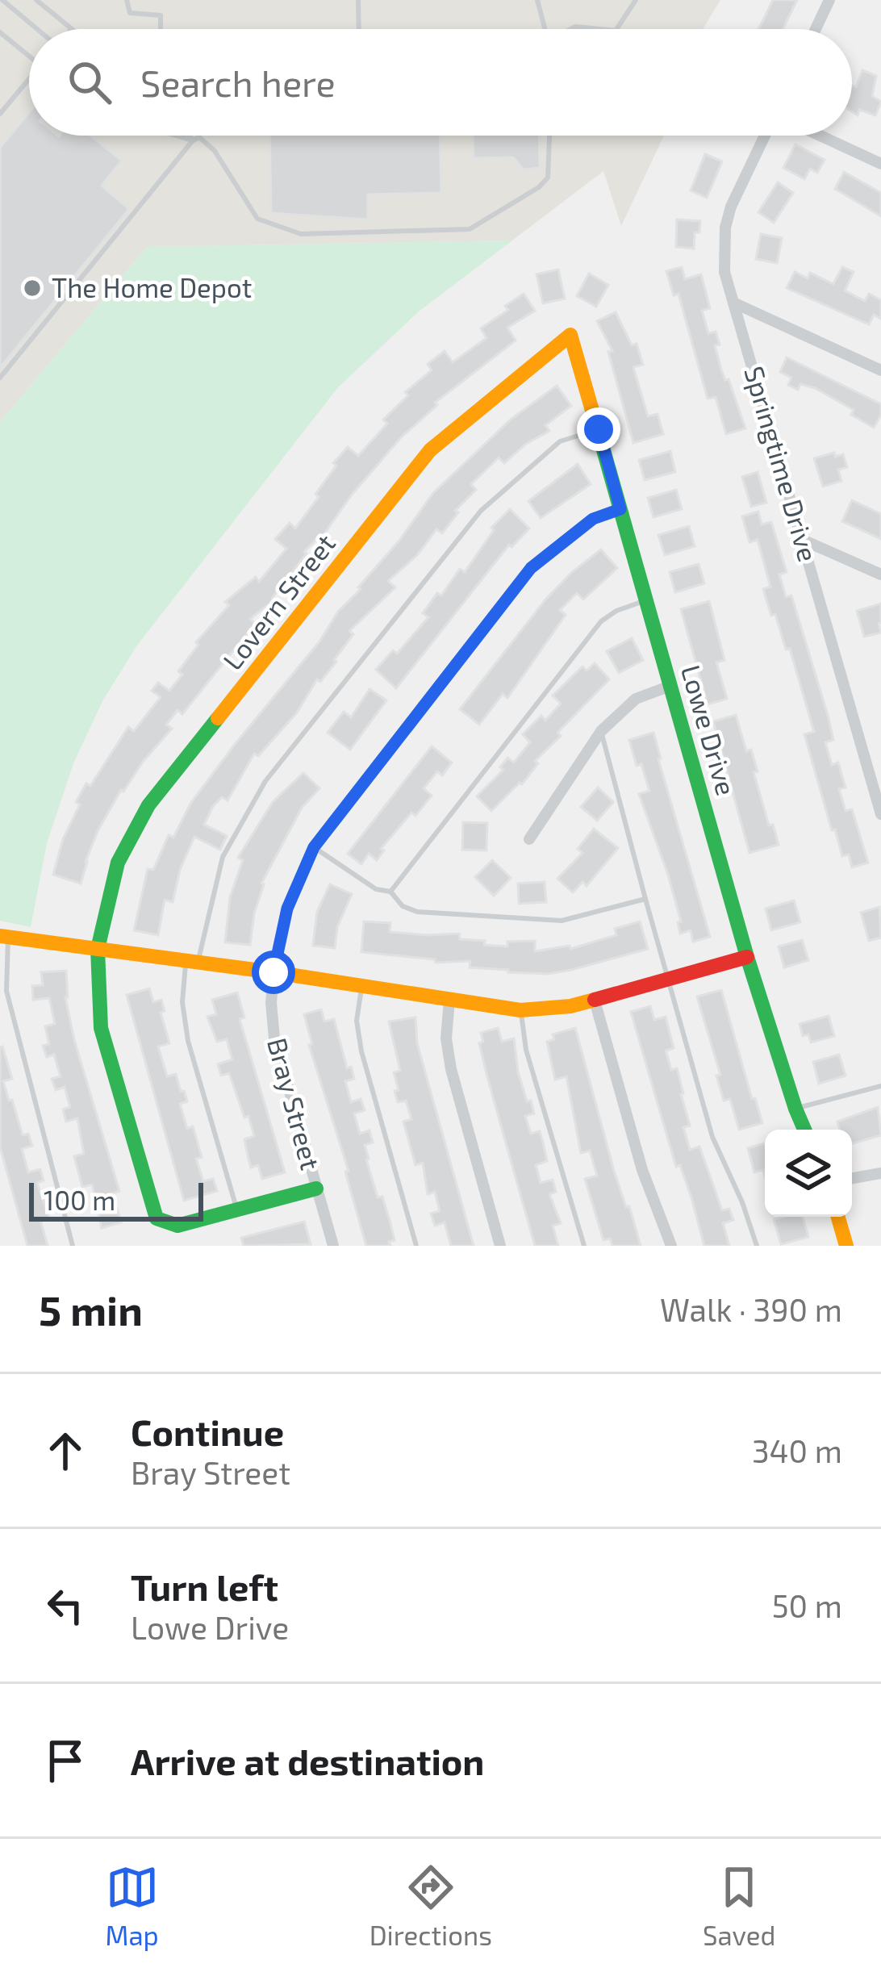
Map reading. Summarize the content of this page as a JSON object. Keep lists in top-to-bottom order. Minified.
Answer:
{"streets":{"street":["Springtime Drive","Lovern Street","Lowe Drive","Bray Street"]},"crossings":[["Lovern Street","Lowe Drive"],["Lowe Drive","Bray Street"]],"places":["The Home Depot"],"scale_bar":"100 m","page":{"search":"Search here","scale":"100 m","heading":["5 min","Walk · 390 m"],"list":[["Continue","Bray Street","340 m"],["Turn left","Lowe Drive","50 m"],"Arrive at destination"],"nav":["Map","Directions","Saved"]}}
